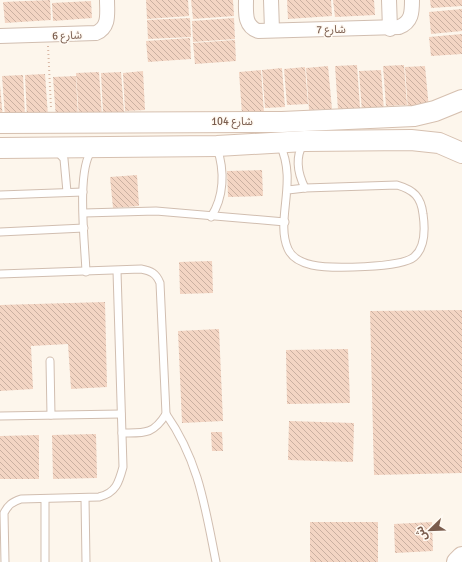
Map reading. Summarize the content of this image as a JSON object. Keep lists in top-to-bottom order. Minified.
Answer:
{"streets":{"street":["شارع 7","شارع 6","شارع 104"]},"north":"bottom left"}
